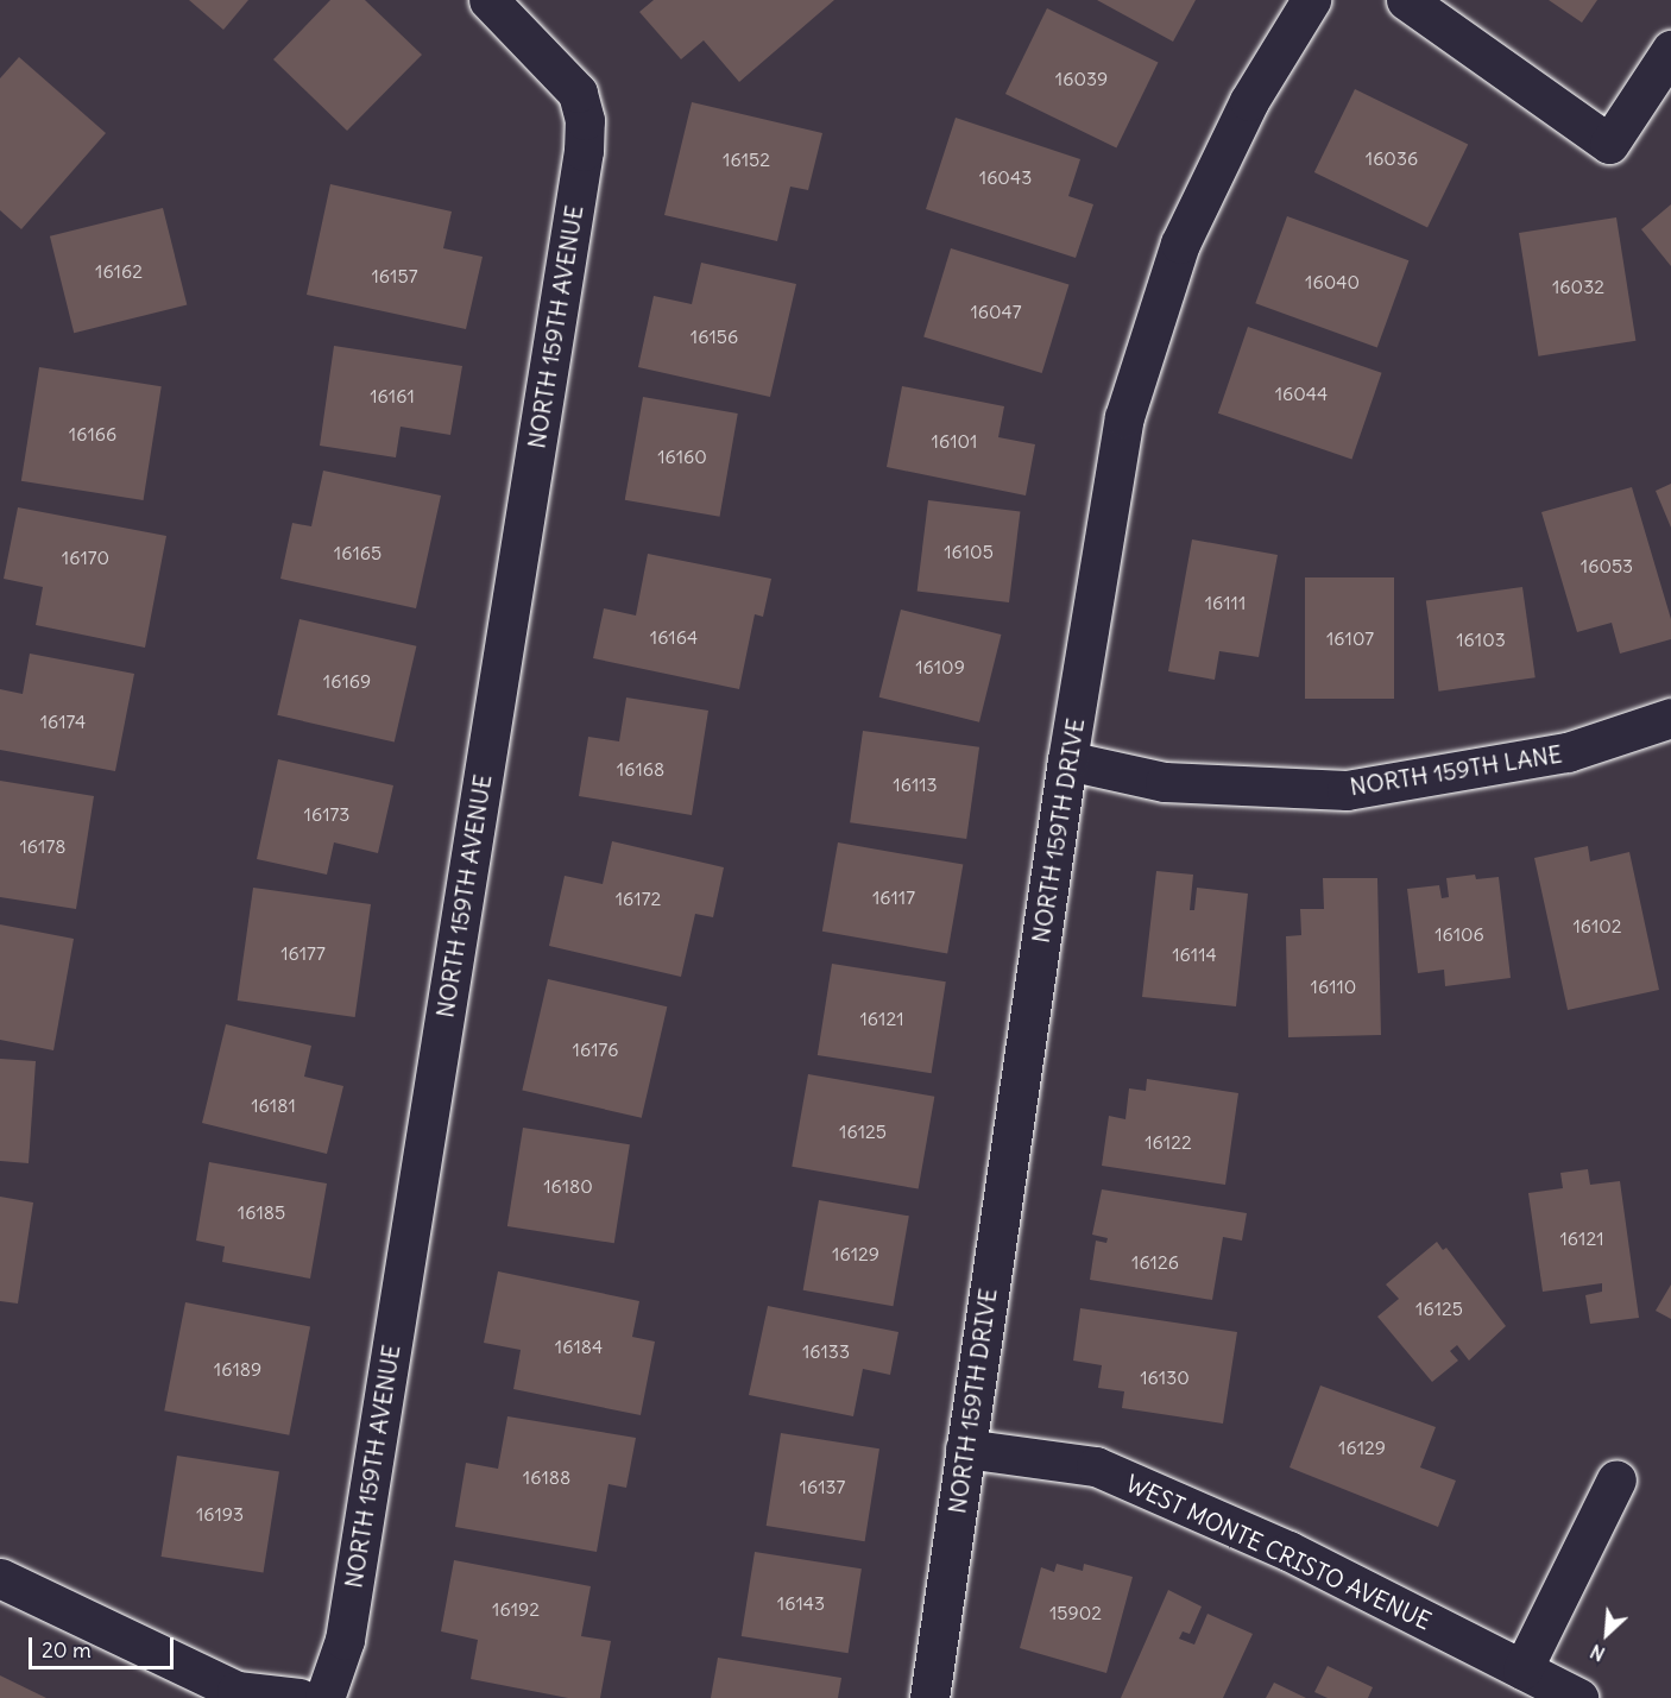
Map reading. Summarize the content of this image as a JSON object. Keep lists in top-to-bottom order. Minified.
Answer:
{"streets":{"street":["NORTH 159TH AVENUE","NORTH 159TH LANE","NORTH 159TH DRIVE","WEST MONTE CRISTO AVENUE"]},"crossings":[["NORTH 159TH LANE","NORTH 159TH DRIVE"],["NORTH 159TH DRIVE","WEST MONTE CRISTO AVENUE"]],"house_numbers":["16039","16036","16152","16043","16162","16157","16040","16032","16047","16156","16044","16161","16166","16101","16160","16105","16165","16170","16053","16111","16164","16107","16103","16109","16169","16174","16168","16113","16173","16178","16117","16172","16102","16106","16177","16114","16110","16121","16176","16181","16125","16122","16180","16185","16121","16129","16126","16125","16184","16133","16189","16130","16129","16188","16137","16193","16143","16192","15902"],"scale_bar":"20 m","north":"bottom left"}
